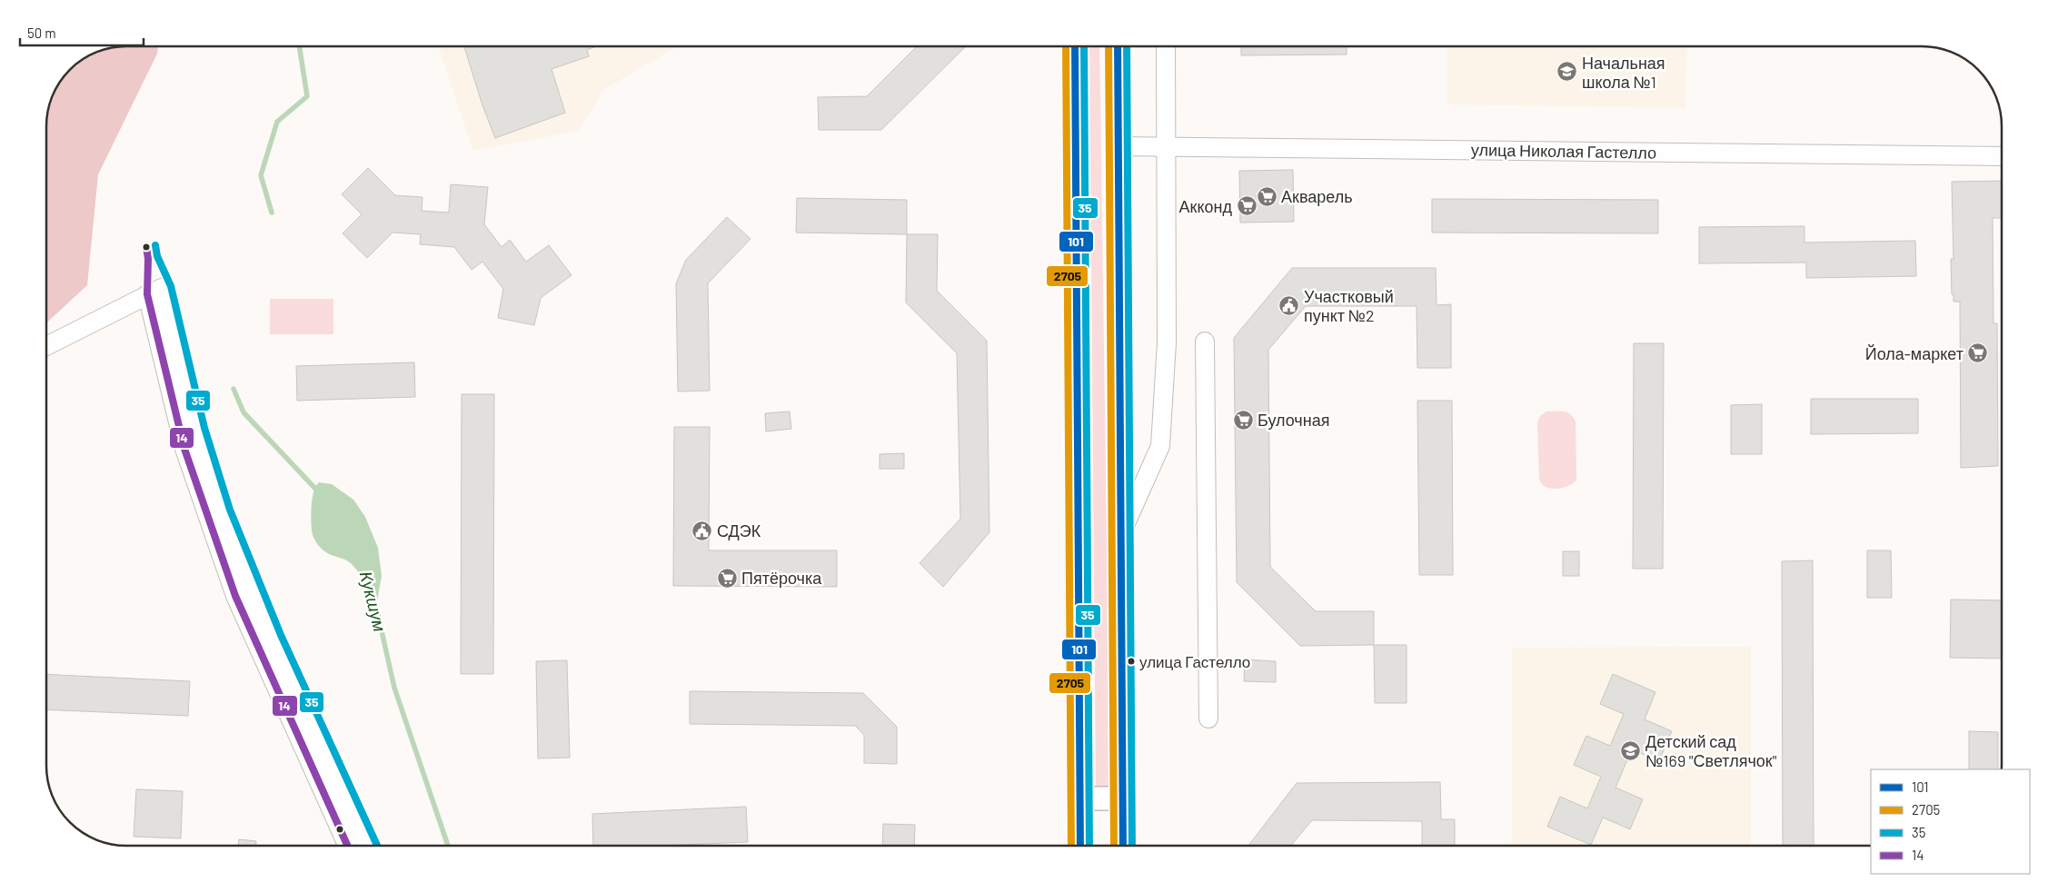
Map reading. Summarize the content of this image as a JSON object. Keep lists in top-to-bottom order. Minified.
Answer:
{"streets":{"street":["улица Николая Гастелло"]},"water":["Кукшум"],"places":{"school or university":["Начальная школа №1","Детский сад №169 \"Светлячок\""],"supermarket":["Акварель","Акконд","Йола-маркет","Булочная","Пятёрочка"],"public building":["Участковый пункт №2","СДЭК"],"other":["улица Гастелло"]},"lines":["transit line 101","transit line 2705","transit line 35","transit line 14"],"legend":["101","2705","35","14"],"scale_bar":"50 m"}
